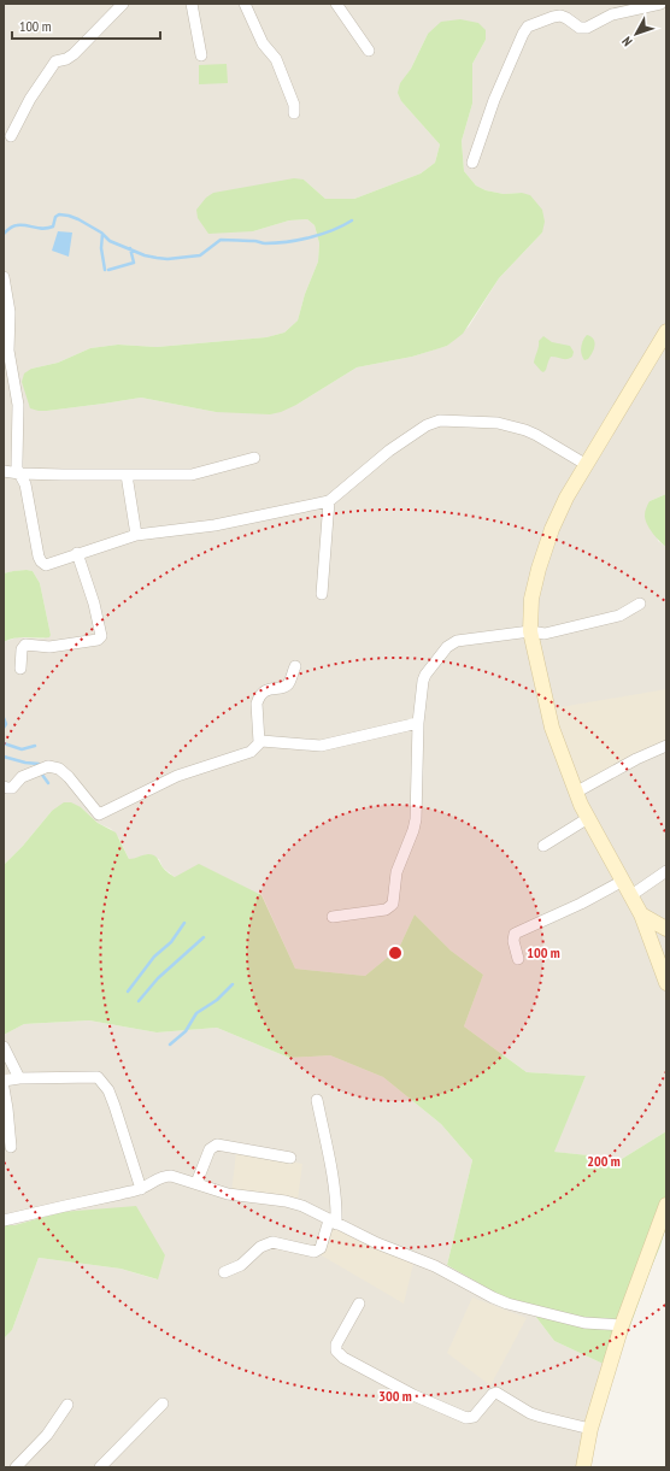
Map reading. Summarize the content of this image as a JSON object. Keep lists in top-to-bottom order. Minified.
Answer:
{"scale_bar":"100 m","north":"bottom left","rings":["100 m","200 m","300 m"]}
